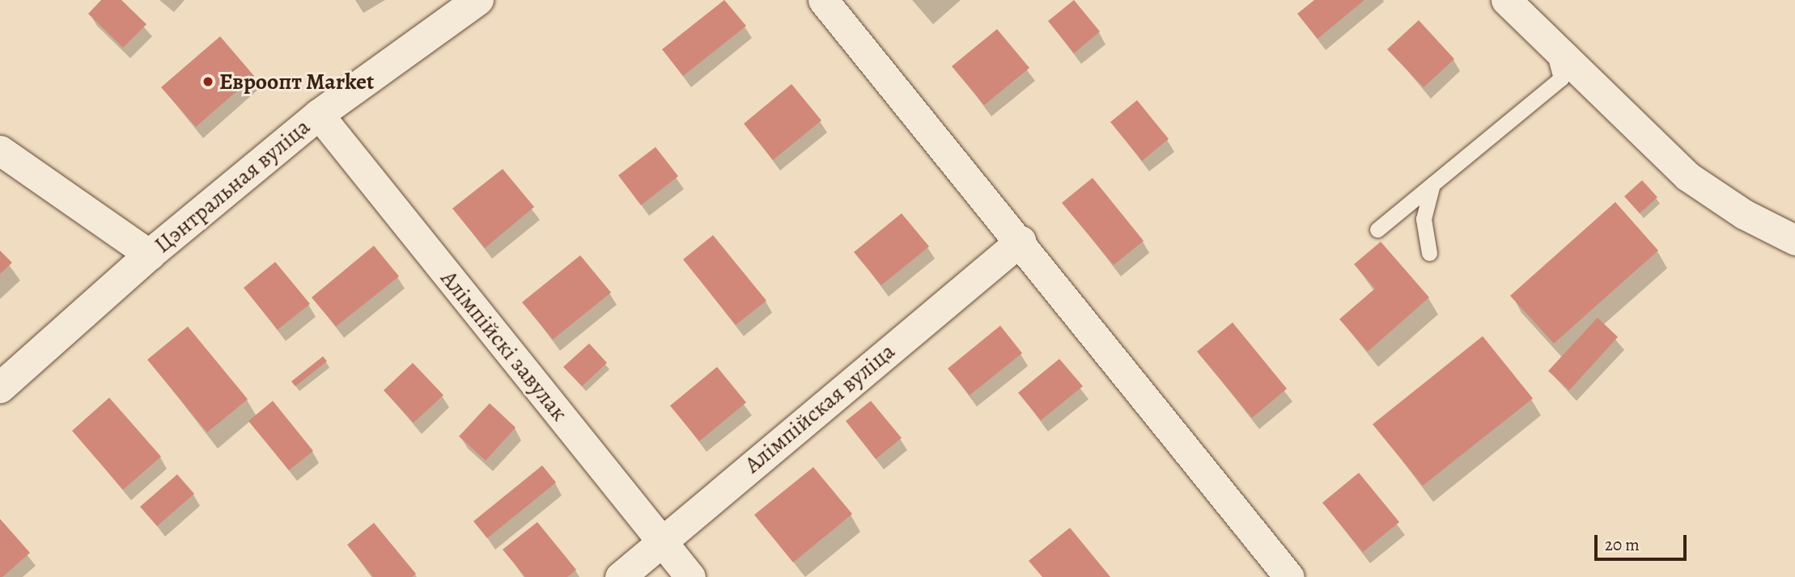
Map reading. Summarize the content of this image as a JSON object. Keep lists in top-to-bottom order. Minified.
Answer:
{"streets":{"street":["Цэнтральная вуліца","Алімпійскі завулак","Алімпійская вуліца"]},"crossings":[["Цэнтральная вуліца","Алімпійскі завулак"],["Алімпійскі завулак","Алімпійская вуліца"]],"places":["Евроопт Market"],"scale_bar":"20 m"}
